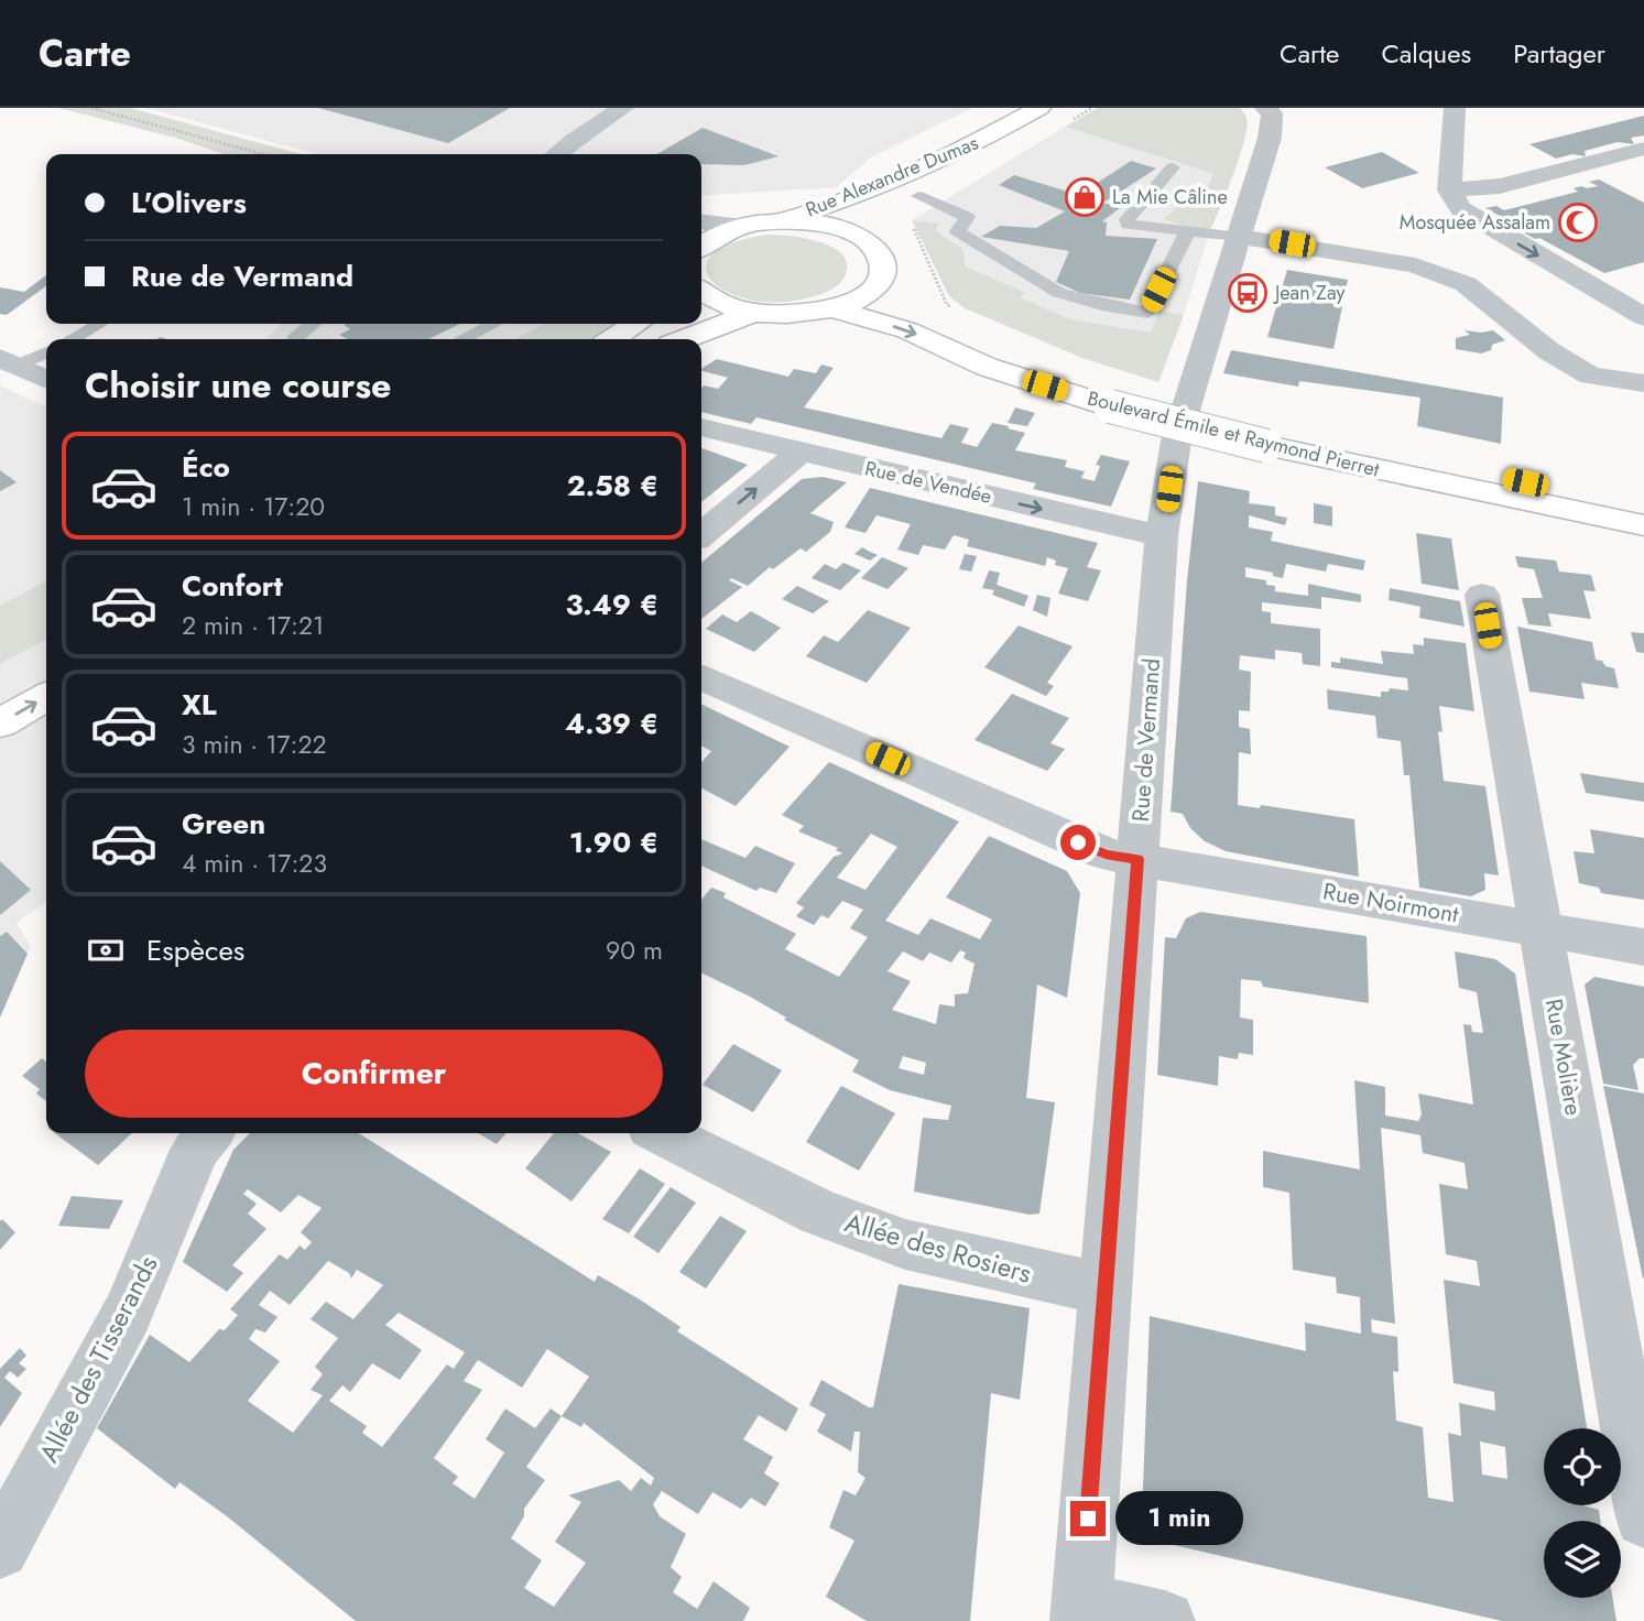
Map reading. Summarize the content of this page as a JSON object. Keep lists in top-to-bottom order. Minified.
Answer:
{"streets":{"main road":["Rue Alexandre Dumas","Boulevard Émile et Raymond Pierret"],"street":["Rue de Vendée","Rue de Vermand","Rue Noirmont","Rue Molière","Allée des Rosiers","Allée des Tisserands"]},"crossings":[["Rue de Vendée","Rue de Vermand"],["Rue de Vermand","Rue Noirmont"],["Rue de Vermand","Allée des Rosiers"],["Rue Noirmont","Rue Molière"]],"one_way":["Rue de Vendée"],"places":{"shop":["La Mie Câline"],"mosque":["Mosquée Assalam"],"bus stop":["Jean Zay"]},"page":{"header":"Carte","nav":["Carte","Calques","Partager"],"banner":["L'Olivers","Rue de Vermand"],"heading":"Choisir une course","list":[{"name":"Éco","note":"1 min · 17:20","value":"2.58 €"},{"name":"Confort","note":"2 min · 17:21","value":"3.49 €"},{"name":"XL","note":"3 min · 17:22","value":"4.39 €"},{"name":"Green","note":"4 min · 17:23","value":"1.90 €"}],"pay":["Espèces","90 m"],"buttons":"Confirmer","bubble":"1 min"}}
